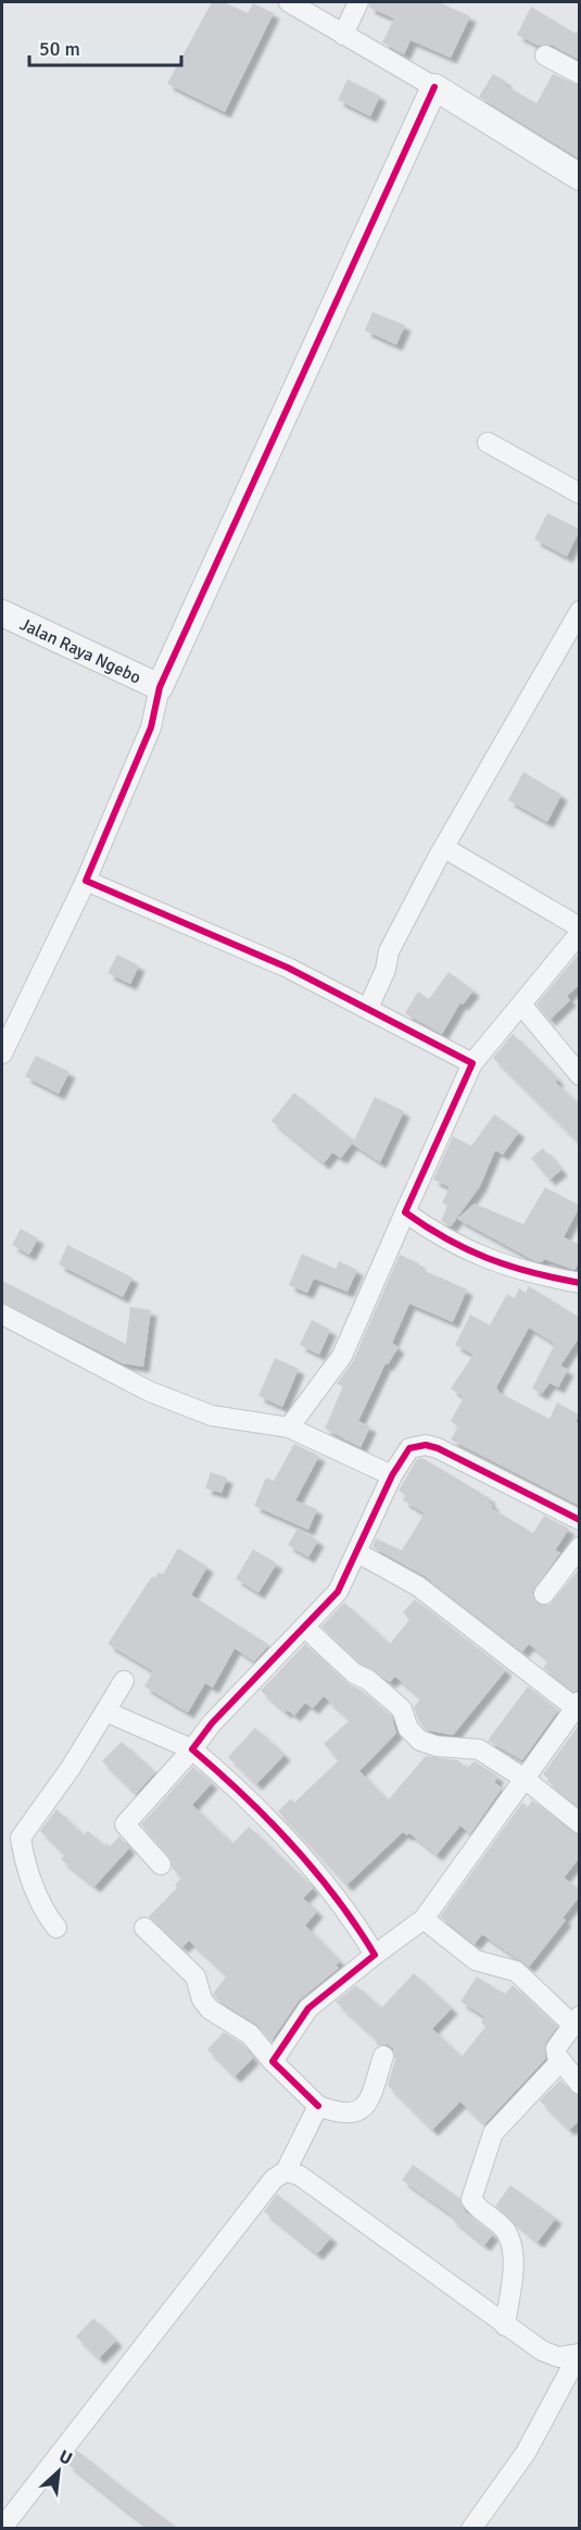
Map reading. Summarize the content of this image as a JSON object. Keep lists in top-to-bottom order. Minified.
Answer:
{"streets":{"street":["Jalan Raya Ngebo"]},"scale_bar":"50 m","north":"top right"}
